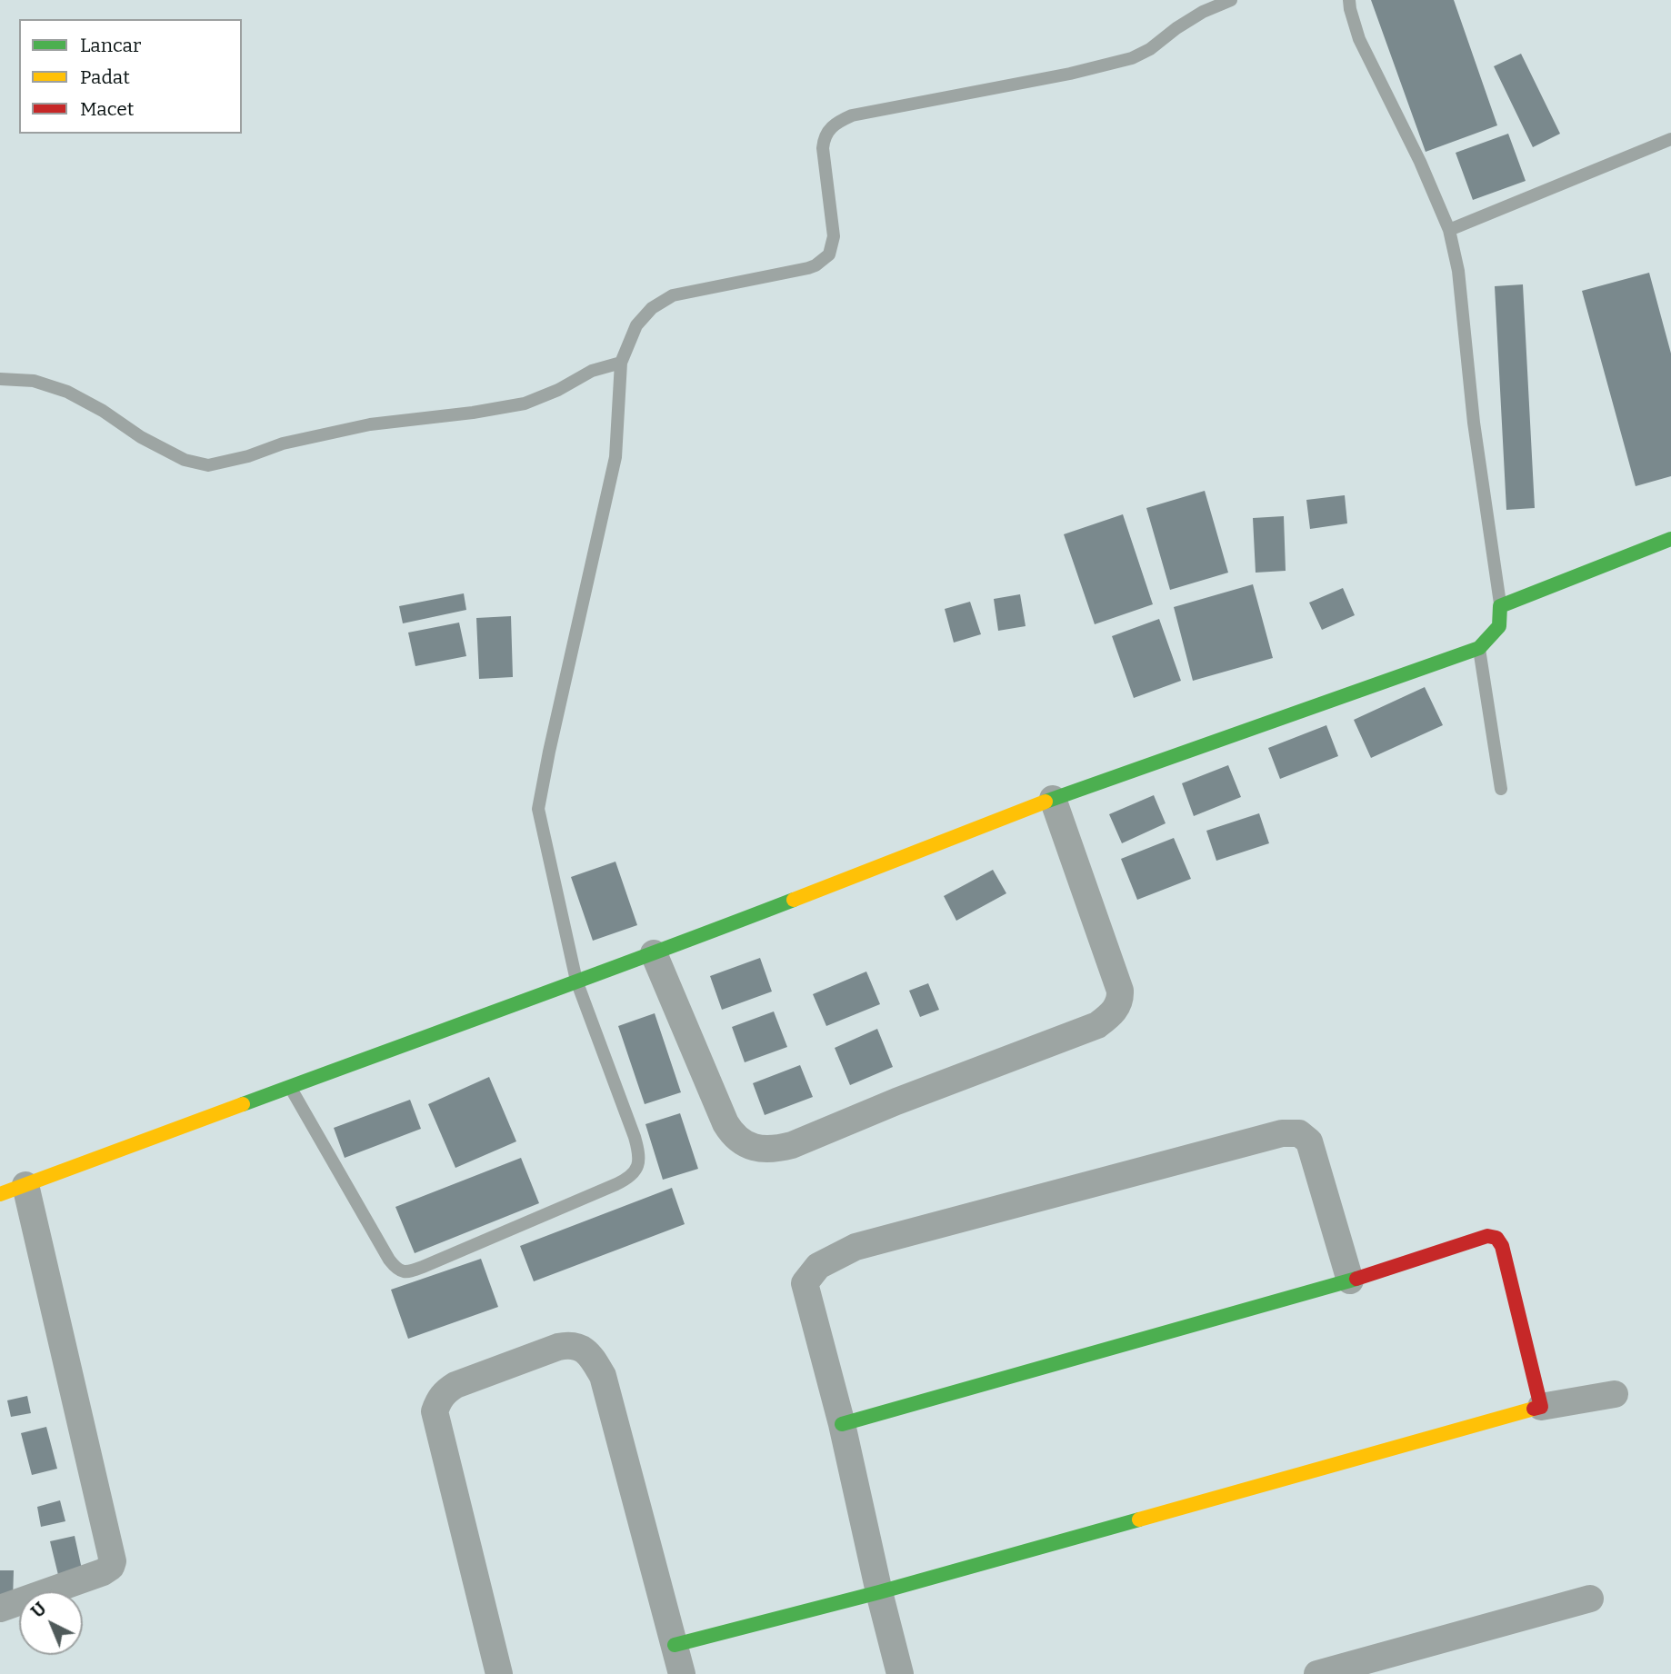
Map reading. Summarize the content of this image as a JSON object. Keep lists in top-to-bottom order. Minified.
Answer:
{"legend":["Lancar","Padat","Macet"],"north":"top left"}
